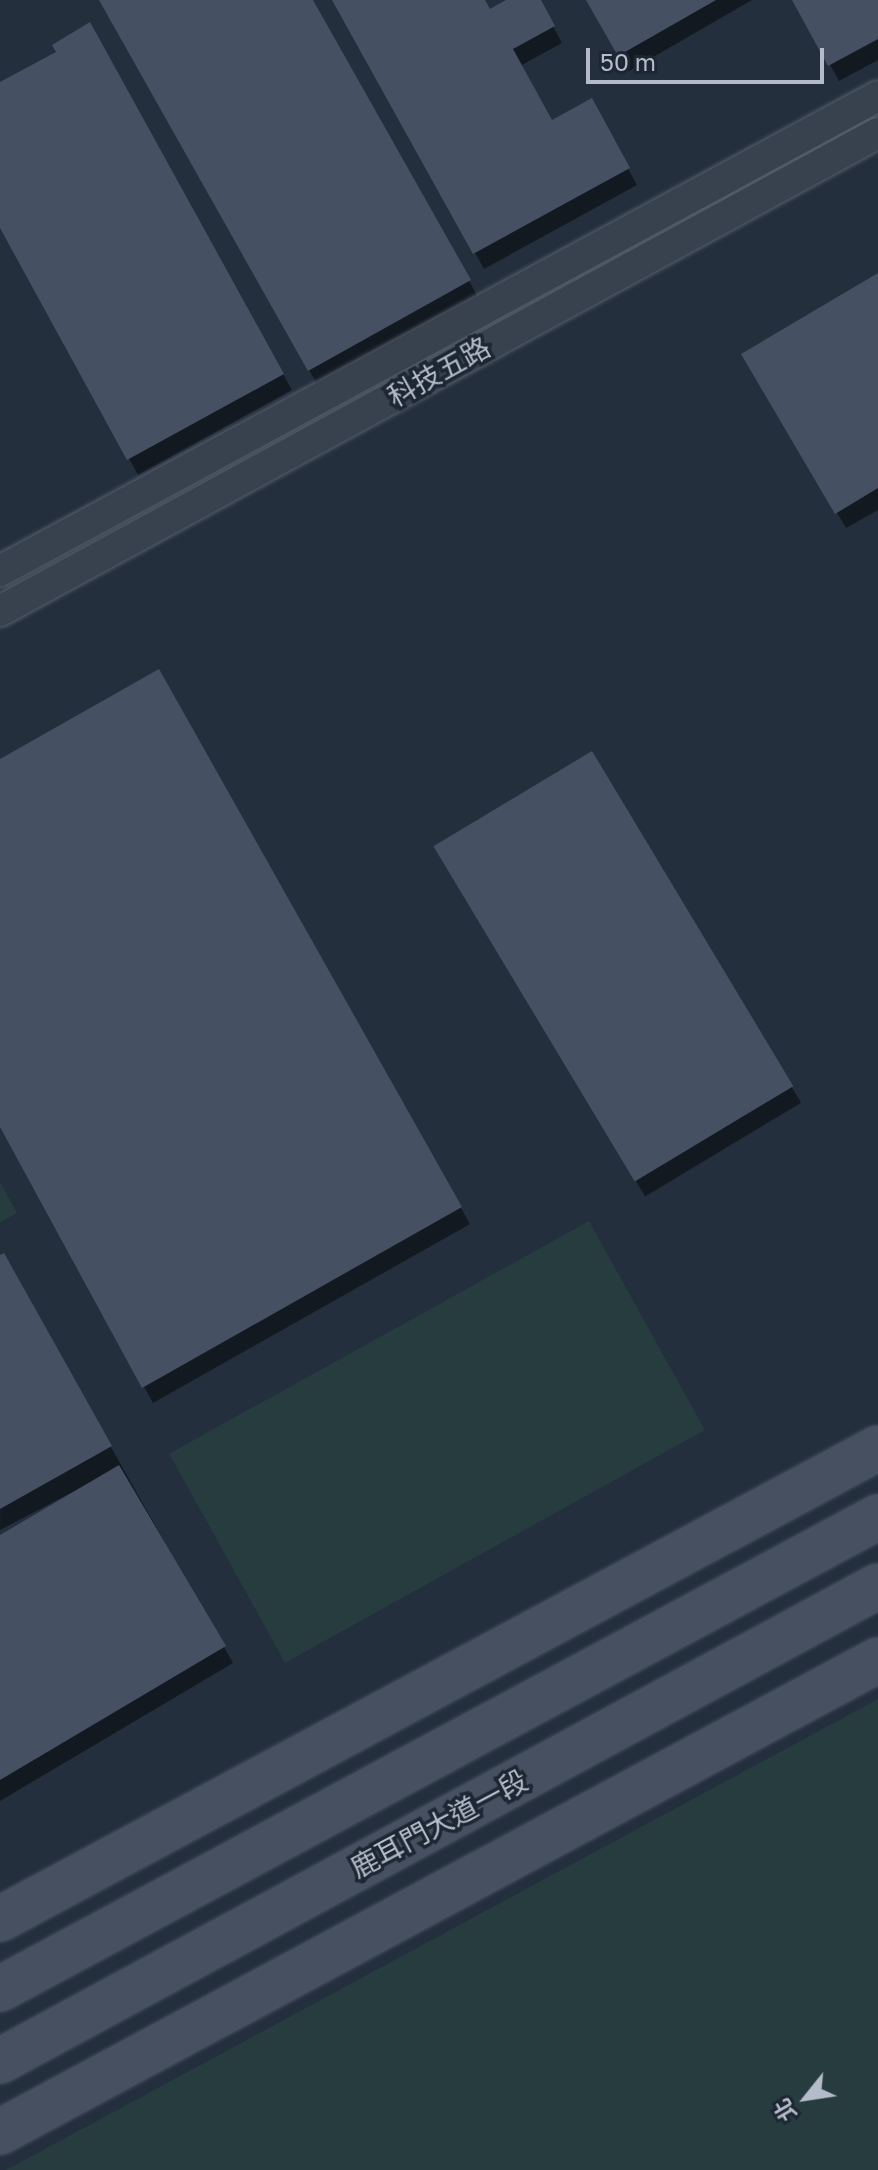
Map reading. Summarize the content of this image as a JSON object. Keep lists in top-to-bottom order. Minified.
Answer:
{"streets":{"street":["科技五路","鹿耳門大道一段"]},"scale_bar":"50 m","north":"bottom left"}
